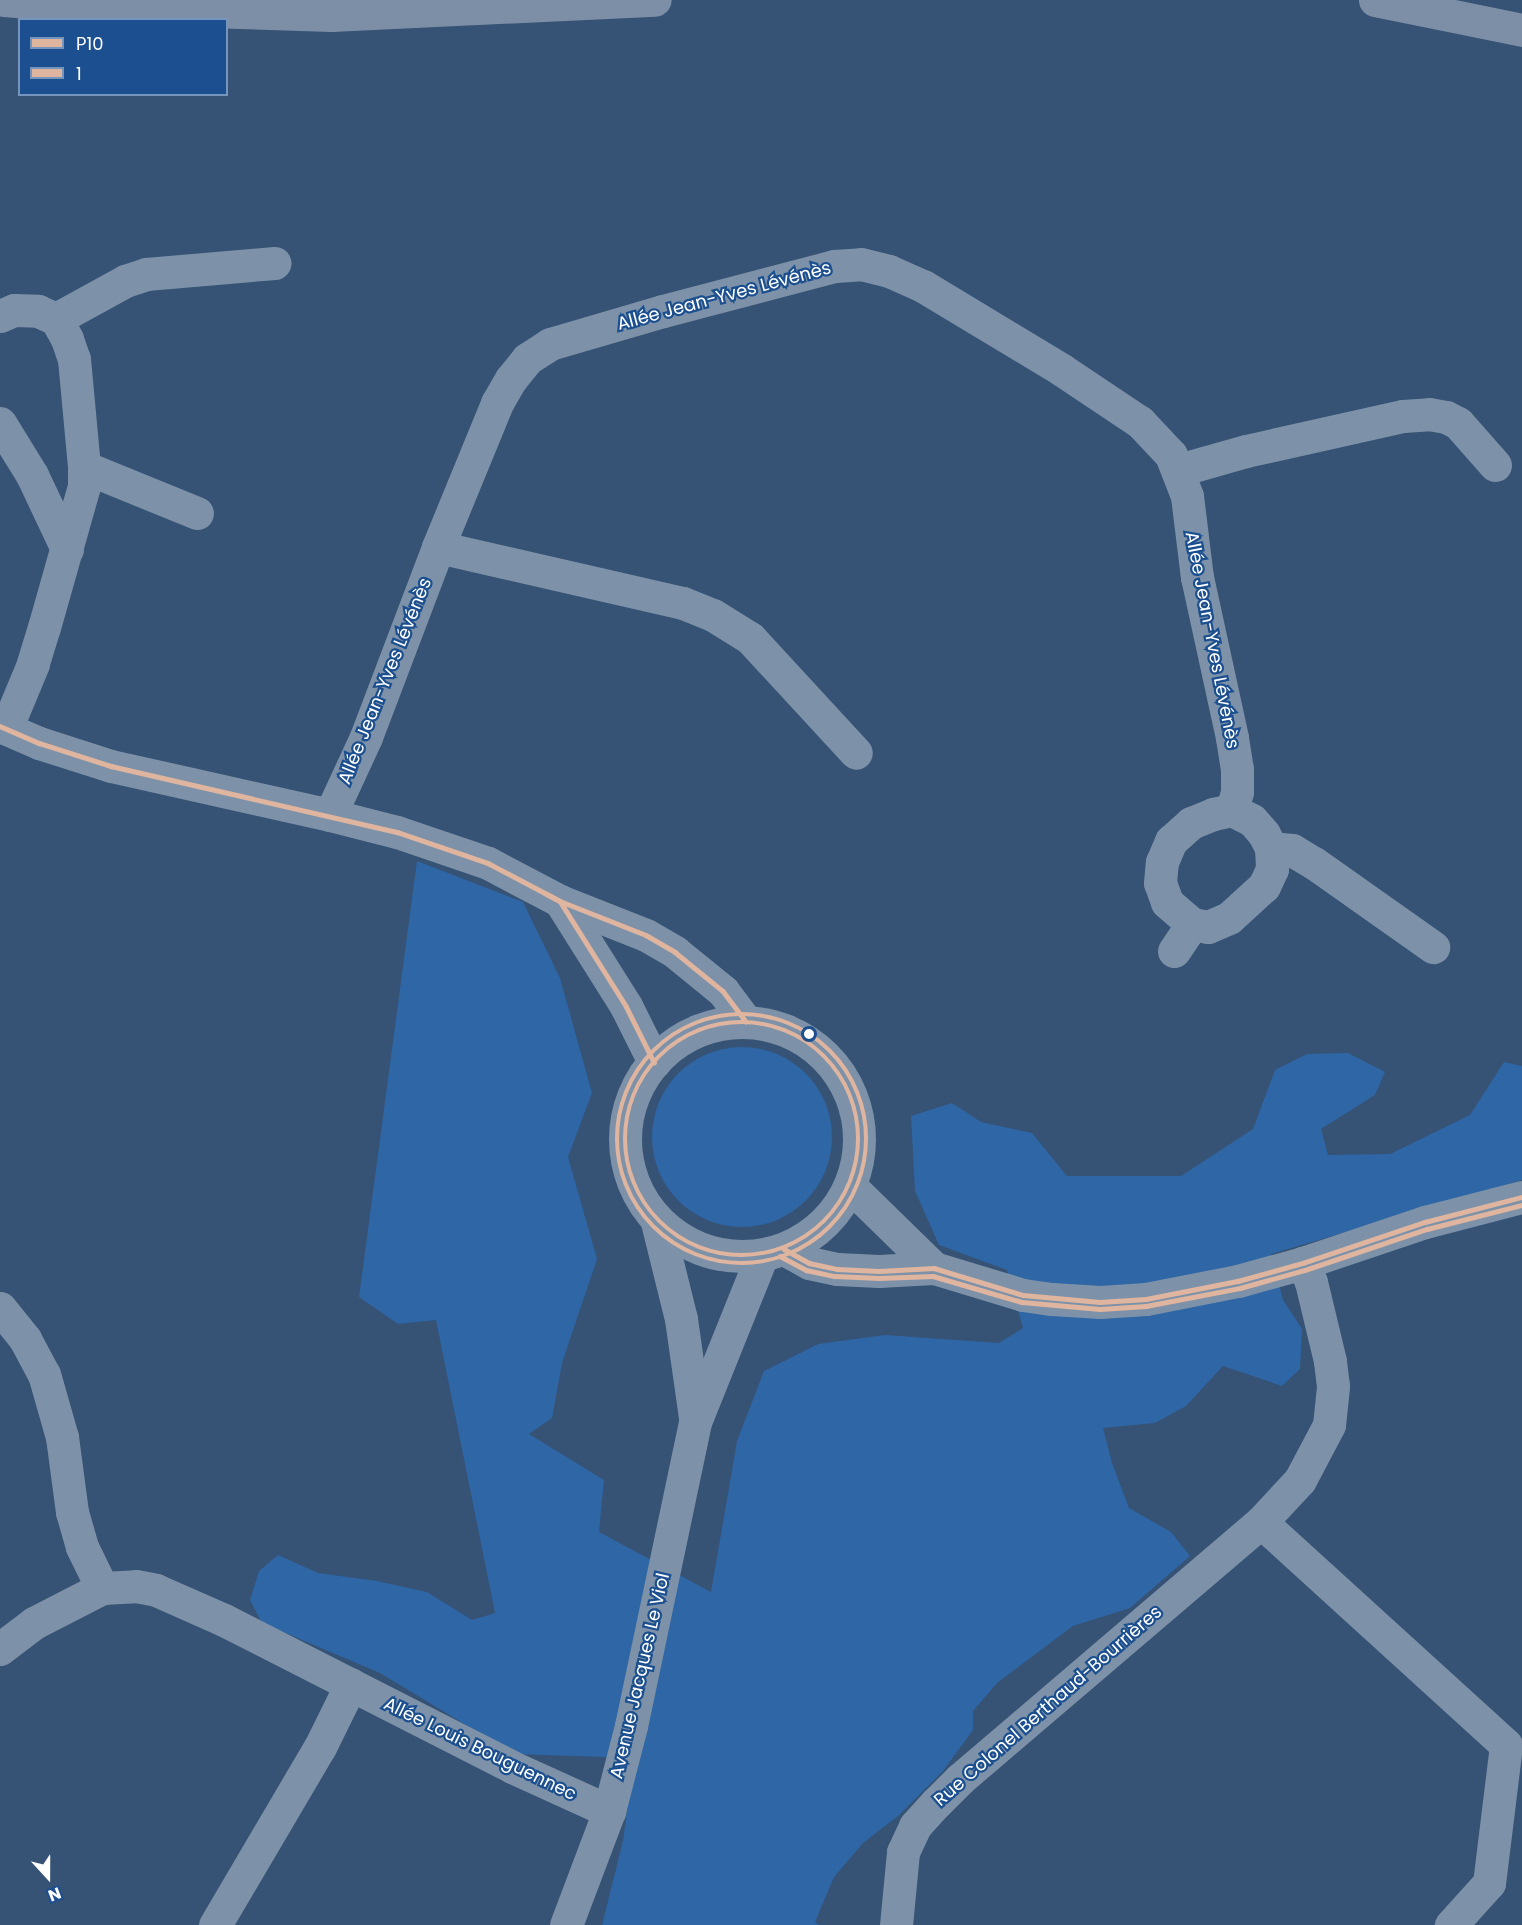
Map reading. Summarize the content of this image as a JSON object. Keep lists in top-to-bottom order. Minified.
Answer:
{"streets":{"street":["Allée Jean-Yves Lévénès","Avenue Jacques Le Viol","Rue Colonel Berthaud-Bourrières","Allée Louis Bouguennec"]},"crossings":[["Avenue Jacques Le Viol","Allée Louis Bouguennec"]],"lines":["transit line P10","transit line 1"],"legend":["P10","1"],"north":"bottom"}
